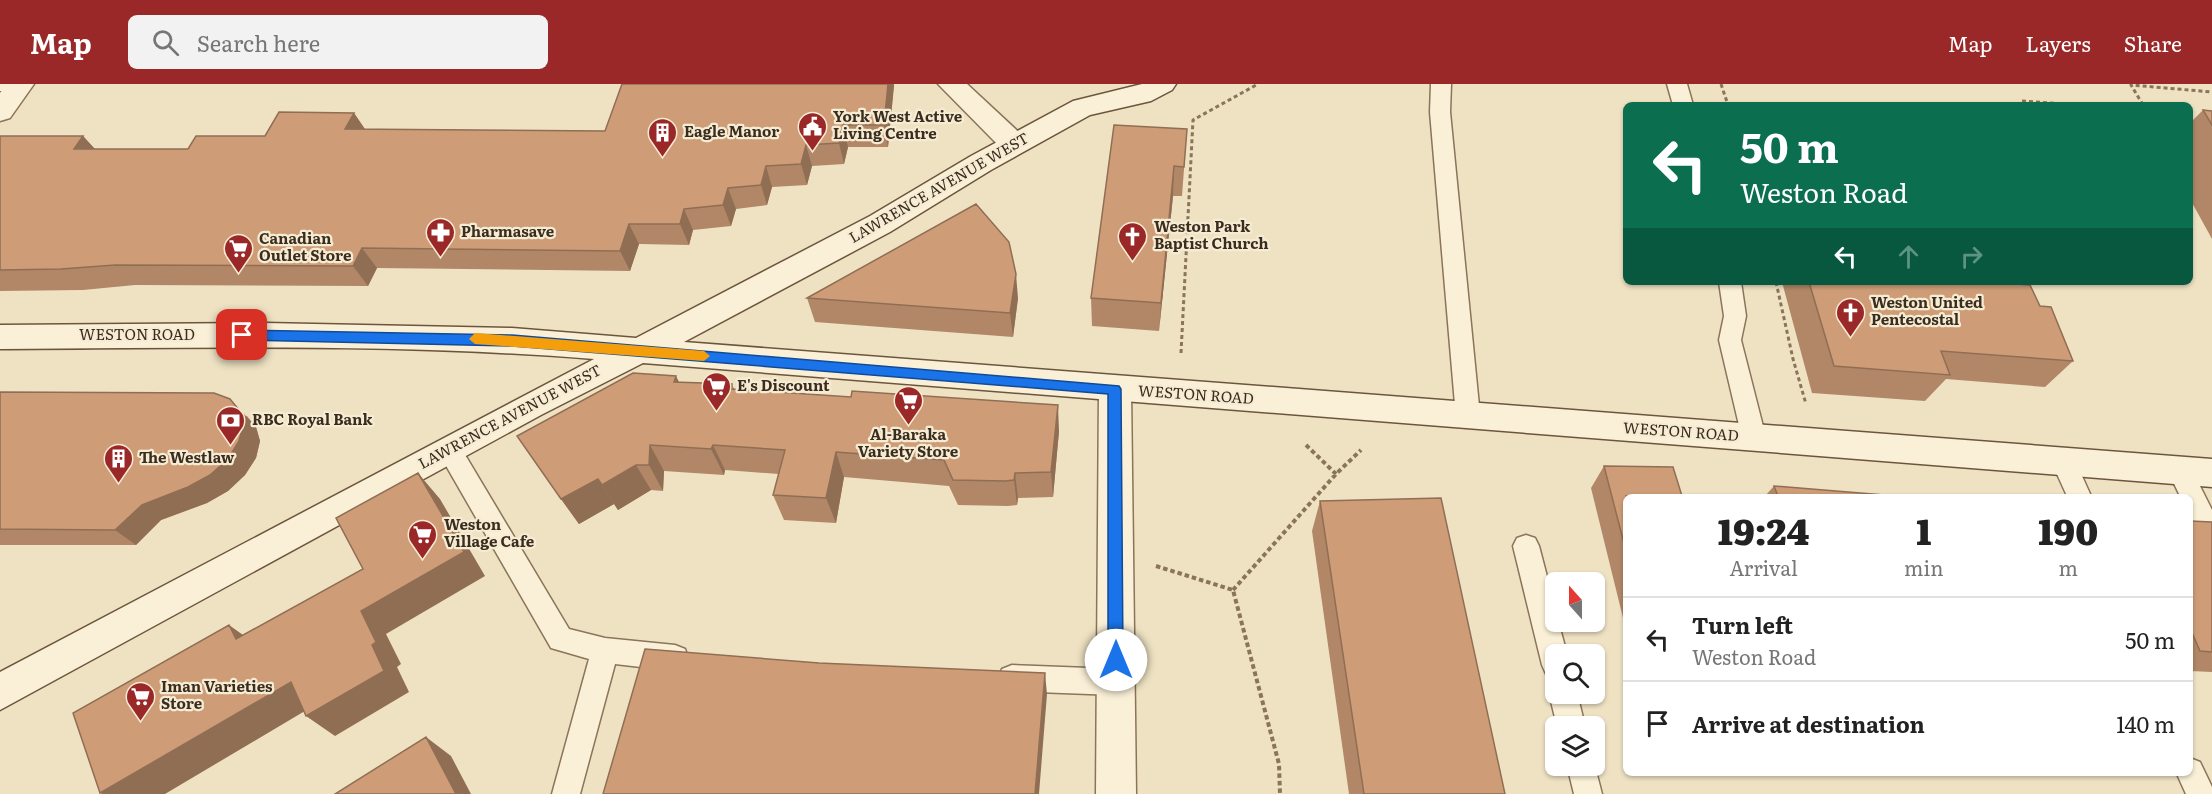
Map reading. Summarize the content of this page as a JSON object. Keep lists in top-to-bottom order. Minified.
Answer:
{"streets":{"main road":["LAWRENCE AVENUE WEST","WESTON ROAD"]},"crossings":[["LAWRENCE AVENUE WEST","WESTON ROAD"]],"places":{"public building":["York West Active Living Centre"],"building":["Eagle Manor","The Westlaw"],"pharmacy":["Pharmasave"],"church":["Weston Park Baptist Church","Weston United Pentecostal"],"supermarket":["Canadian Outlet Store","E's Discount","Al-Baraka Variety Store","Weston Village Cafe","Iman Varieties Store"],"bank":["RBC Royal Bank"]},"north":"top","page":{"header":"Map","search":"Search here","nav":["Map","Layers","Share"],"turn":["50 m","Weston Road"],"eta":["19:24","Arrival","1","min","190","m"],"list":[{"name":"Turn left","note":"Weston Road","value":"50 m"},{"name":"Arrive at destination","value":"140 m"}]}}
